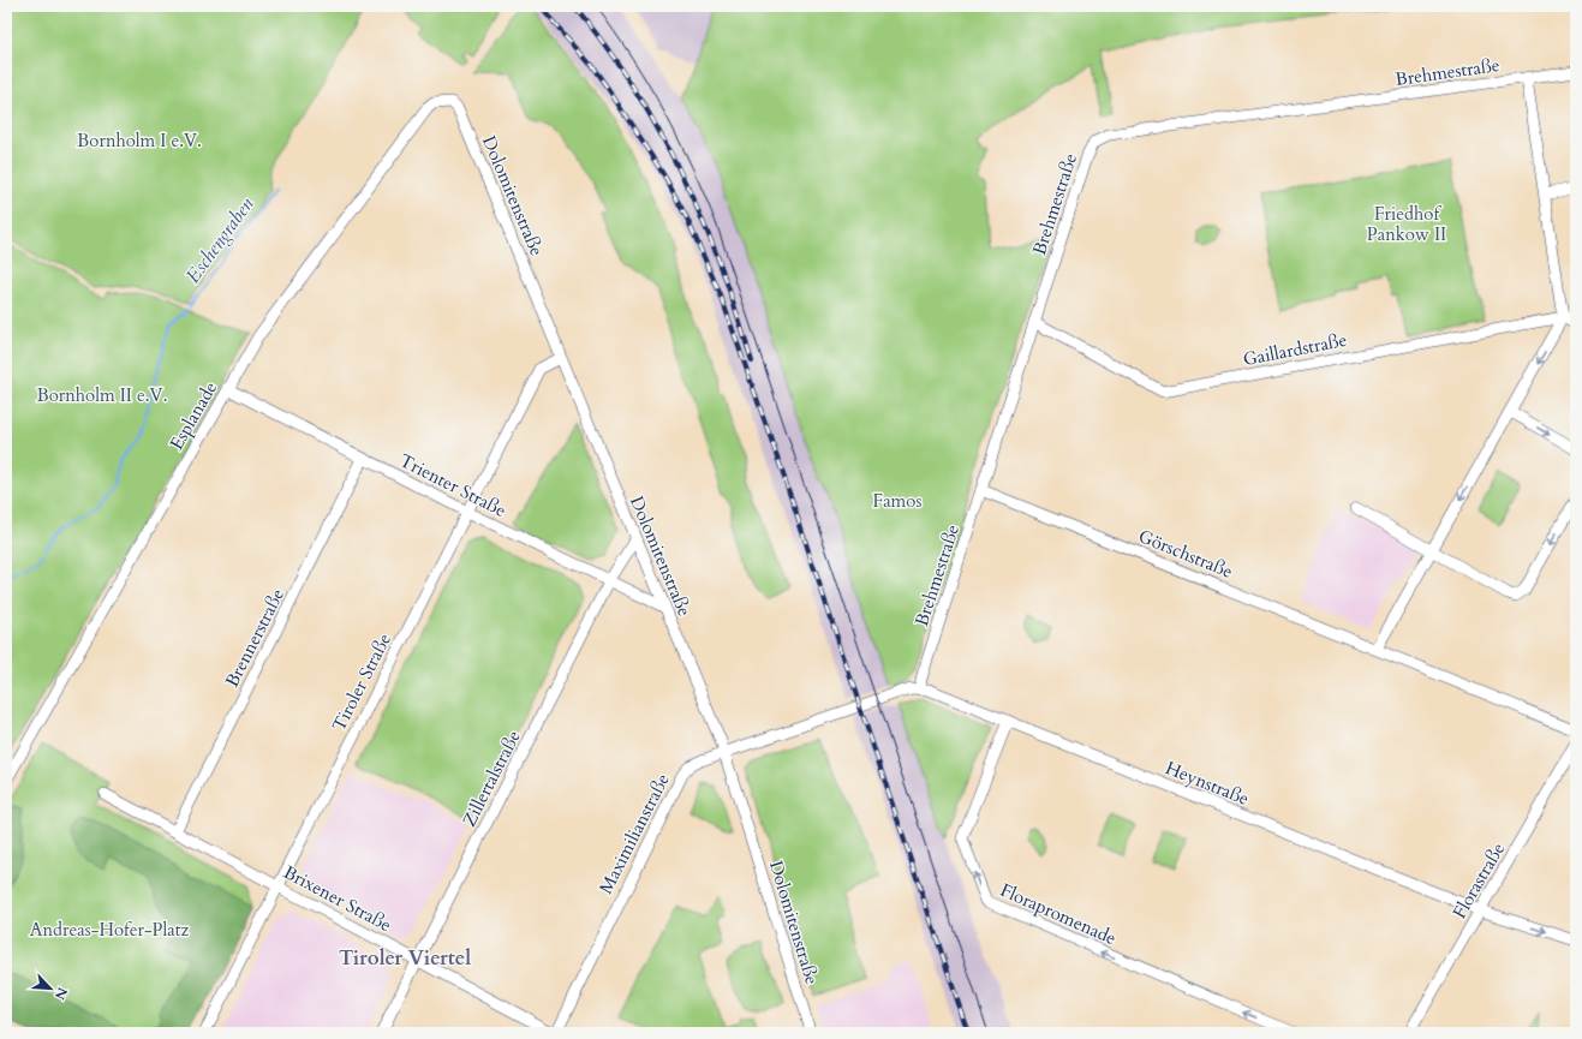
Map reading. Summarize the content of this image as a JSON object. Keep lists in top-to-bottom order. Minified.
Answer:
{"streets":{"street":["Brehmestraße","Dolomitenstraße","Gaillardstraße","Esplanade","Trienter Straße","Görschstraße","Brennerstraße","Tiroler Straße","Zillertalstraße","Heynstraße","Maximilianstraße","Florastraße","Brixener Straße","Florapromenade"]},"crossings":[["Brehmestraße","Gaillardstraße"],["Brehmestraße","Görschstraße"],["Brehmestraße","Heynstraße"],["Brehmestraße","Maximilianstraße"],["Dolomitenstraße","Esplanade"],["Dolomitenstraße","Trienter Straße"],["Dolomitenstraße","Tiroler Straße"],["Dolomitenstraße","Zillertalstraße"],["Dolomitenstraße","Maximilianstraße"],["Esplanade","Trienter Straße"],["Trienter Straße","Brennerstraße"],["Trienter Straße","Tiroler Straße"],["Trienter Straße","Zillertalstraße"],["Brennerstraße","Brixener Straße"],["Tiroler Straße","Brixener Straße"],["Zillertalstraße","Brixener Straße"],["Heynstraße","Maximilianstraße"],["Heynstraße","Florastraße"],["Heynstraße","Florapromenade"],["Maximilianstraße","Brixener Straße"]],"one_way":["Florapromenade"],"districts":["Tiroler Viertel"],"water":["Eschengraben"],"parks":["Bornholm I e.V.","Friedhof Pankow II","Bornholm II e.V.","Famos","Andreas-Hofer-Platz"],"north":"bottom right"}
